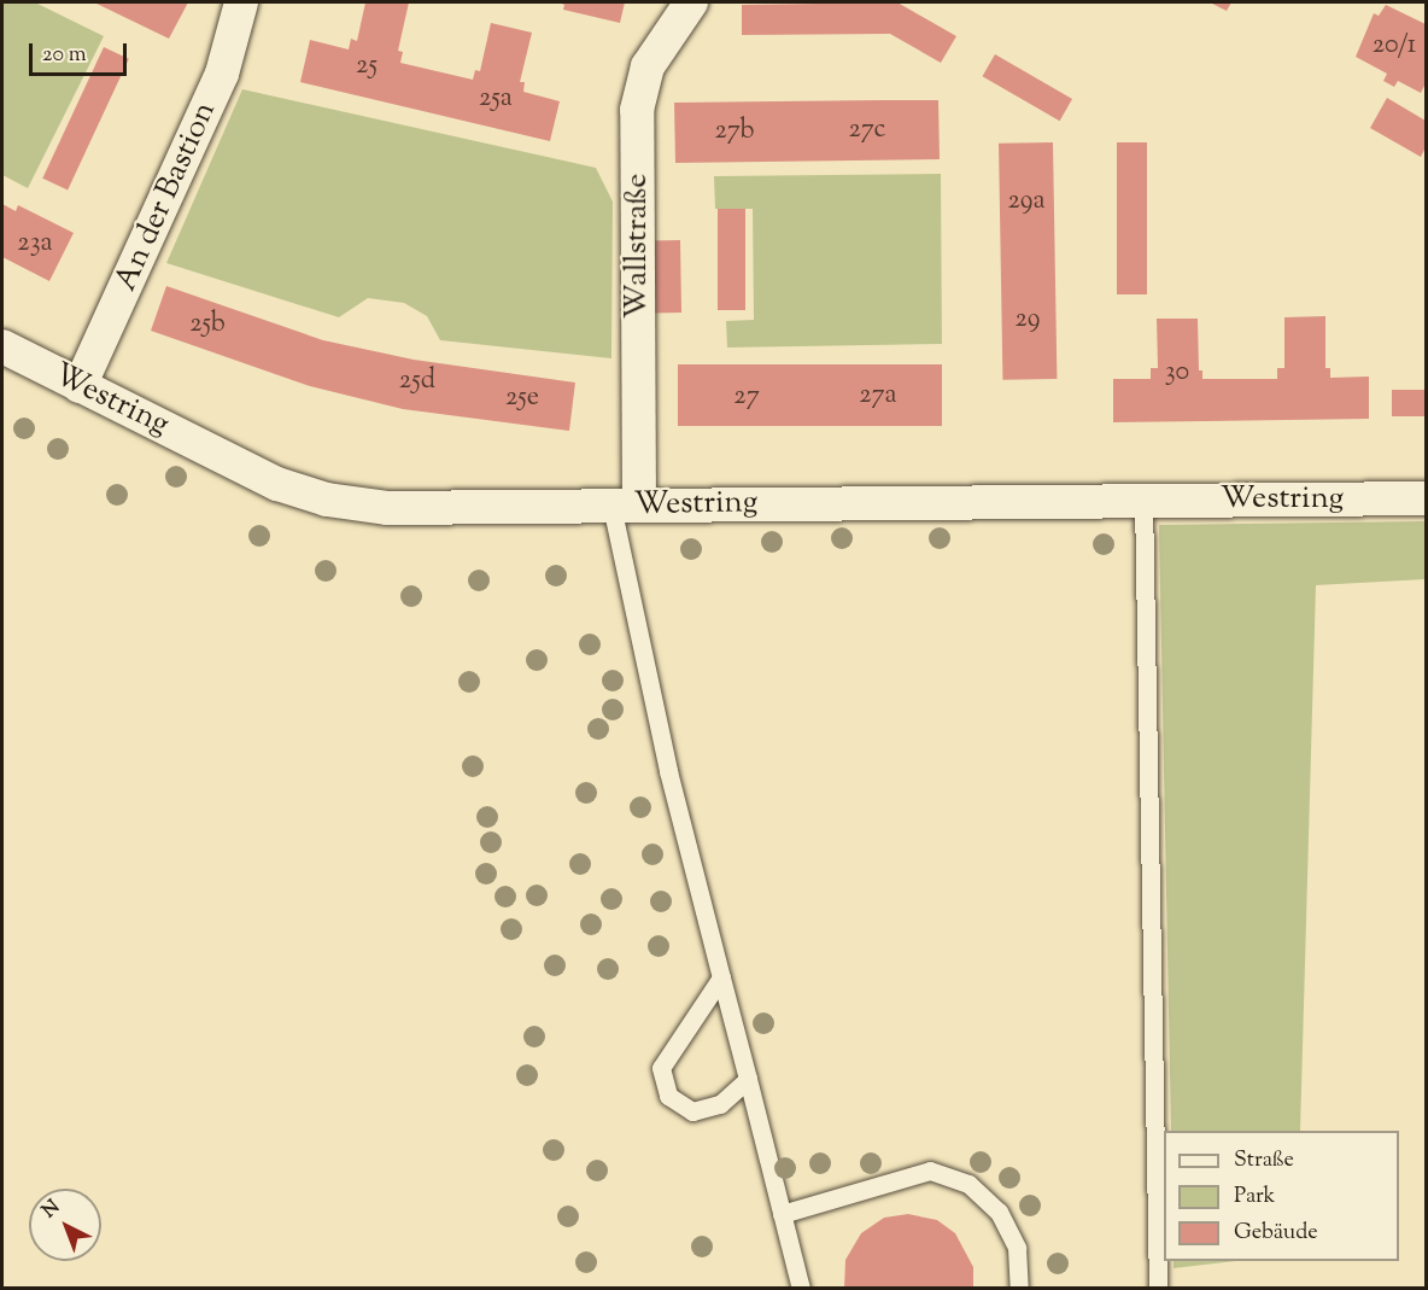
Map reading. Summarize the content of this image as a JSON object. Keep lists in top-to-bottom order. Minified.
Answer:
{"streets":{"street":["An der Bastion","Wallstraße","Westring"]},"crossings":[["An der Bastion","Westring"],["Wallstraße","Westring"]],"house_numbers":["20/1","25","25a","27c","27b","29a","23a","29","25b","30","25d","27a","27","25e"],"legend":["Straße","Park","Gebäude"],"scale_bar":"20 m","north":"top left"}
